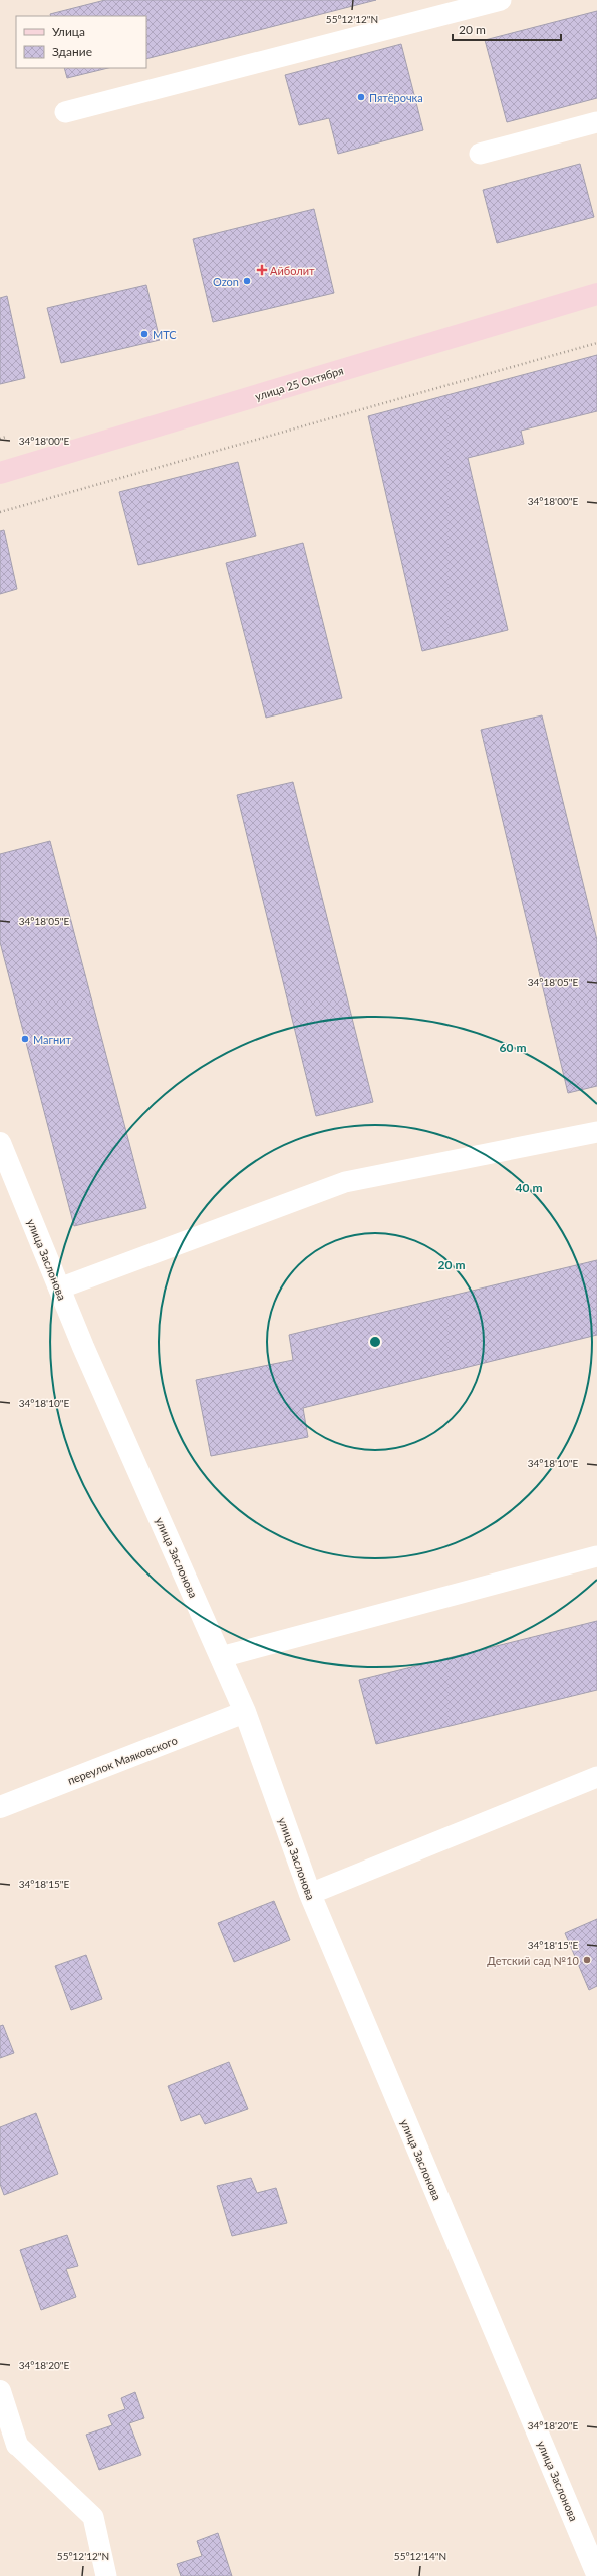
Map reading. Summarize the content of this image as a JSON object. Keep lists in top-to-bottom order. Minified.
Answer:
{"streets":{"main road":["улица 25 Октября"],"street":["улица Заслонова","переулок Маяковского"]},"crossings":[["улица Заслонова","переулок Маяковского"]],"places":{"other":["Пятёрочка","Ozon","МТС","Магнит","Детский сад №10"],"health":["Айболит"]},"legend":["Улица","Здание"],"scale_bar":"20 m","coordinates":["55°12'12\"N","34°18'00\"E","34°18'05\"E","34°18'10\"E","34°18'15\"E","34°18'20\"E","55°12'14\"N"],"rings":["60 m","40 m","20 m"]}
